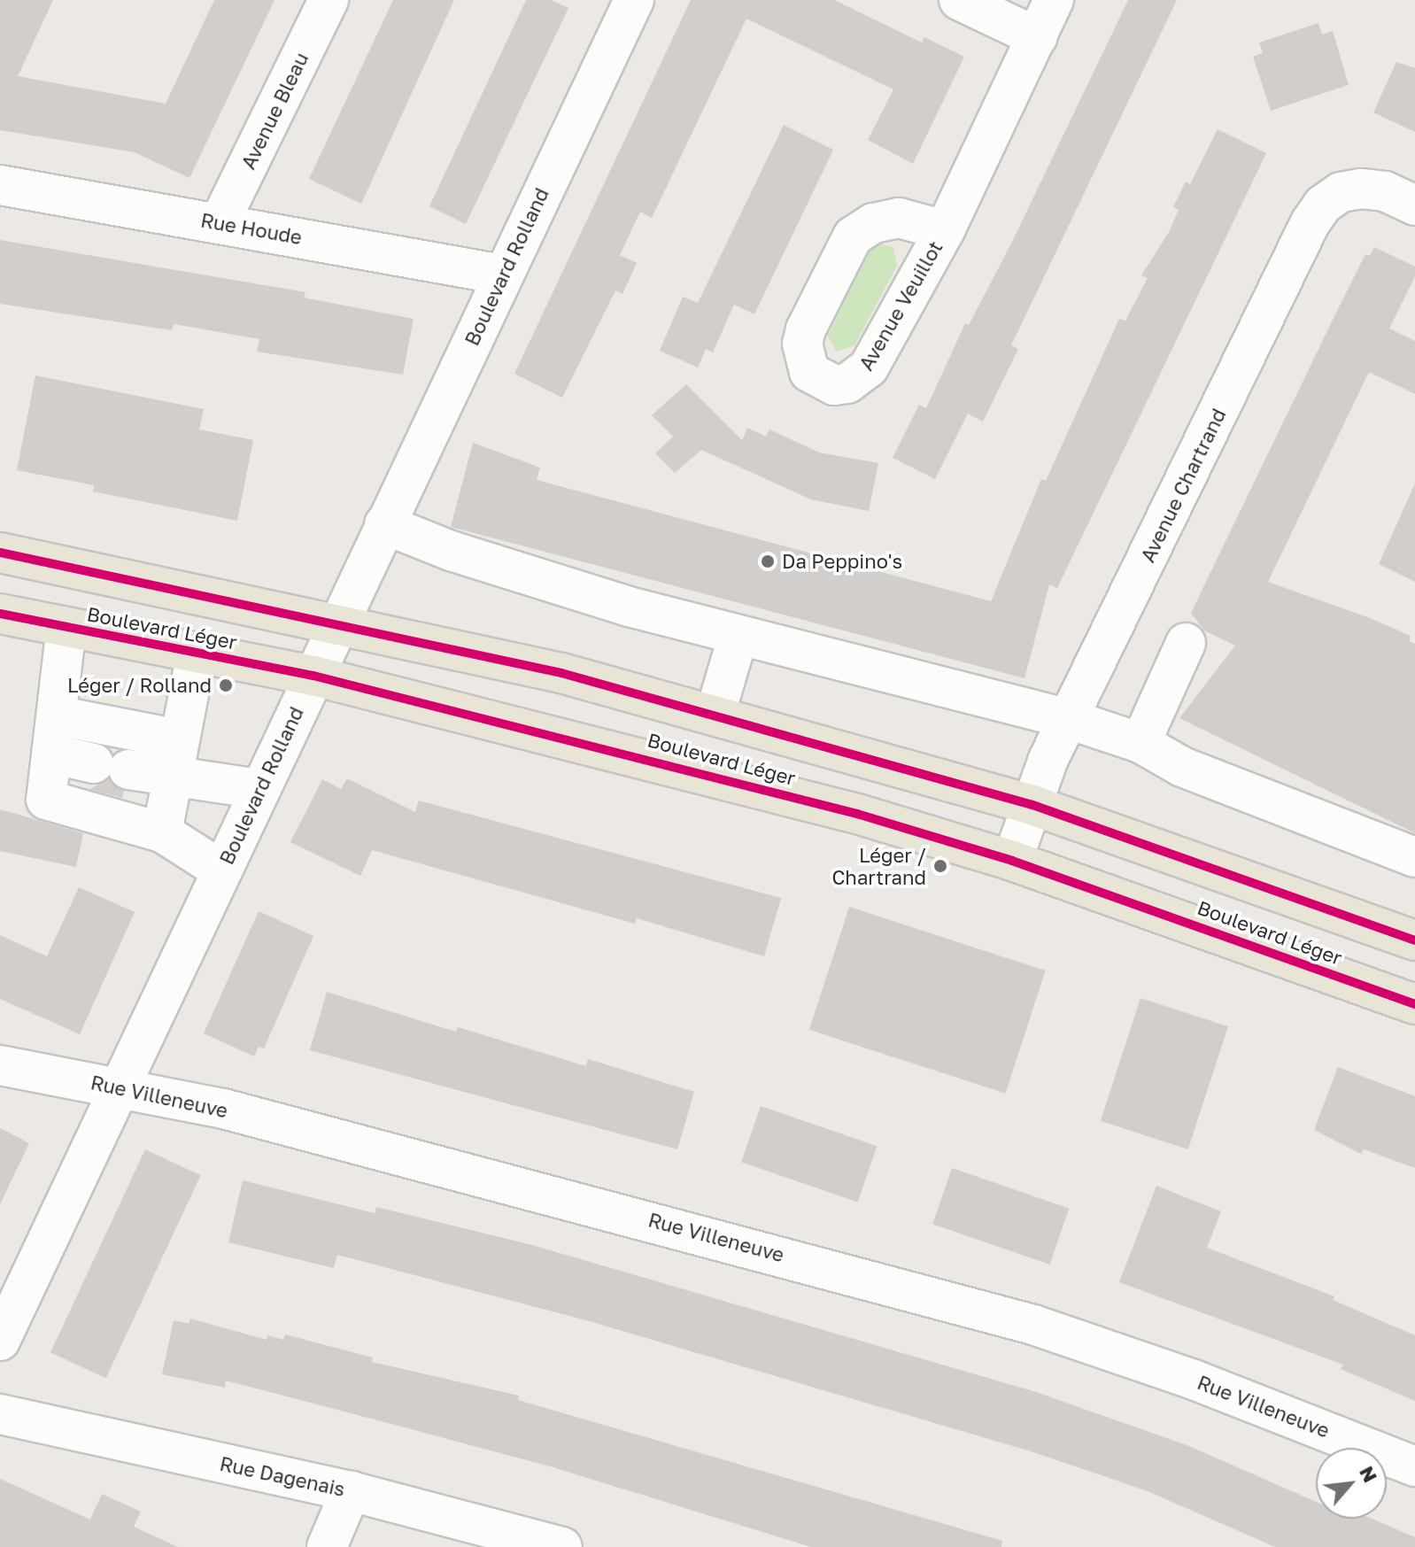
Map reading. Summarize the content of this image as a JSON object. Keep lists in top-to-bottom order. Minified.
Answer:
{"streets":{"main road":["Boulevard Léger"],"street":["Avenue Bleau","Rue Houde","Boulevard Rolland","Avenue Veuillot","Avenue Chartrand","Rue Villeneuve","Rue Dagenais"]},"crossings":[["Avenue Bleau","Rue Houde"],["Rue Houde","Boulevard Rolland"],["Boulevard Rolland","Boulevard Léger"],["Boulevard Rolland","Rue Villeneuve"],["Avenue Chartrand","Boulevard Léger"]],"places":["Da Peppino's","Léger / Rolland","Léger / Chartrand"],"north":"top right"}
